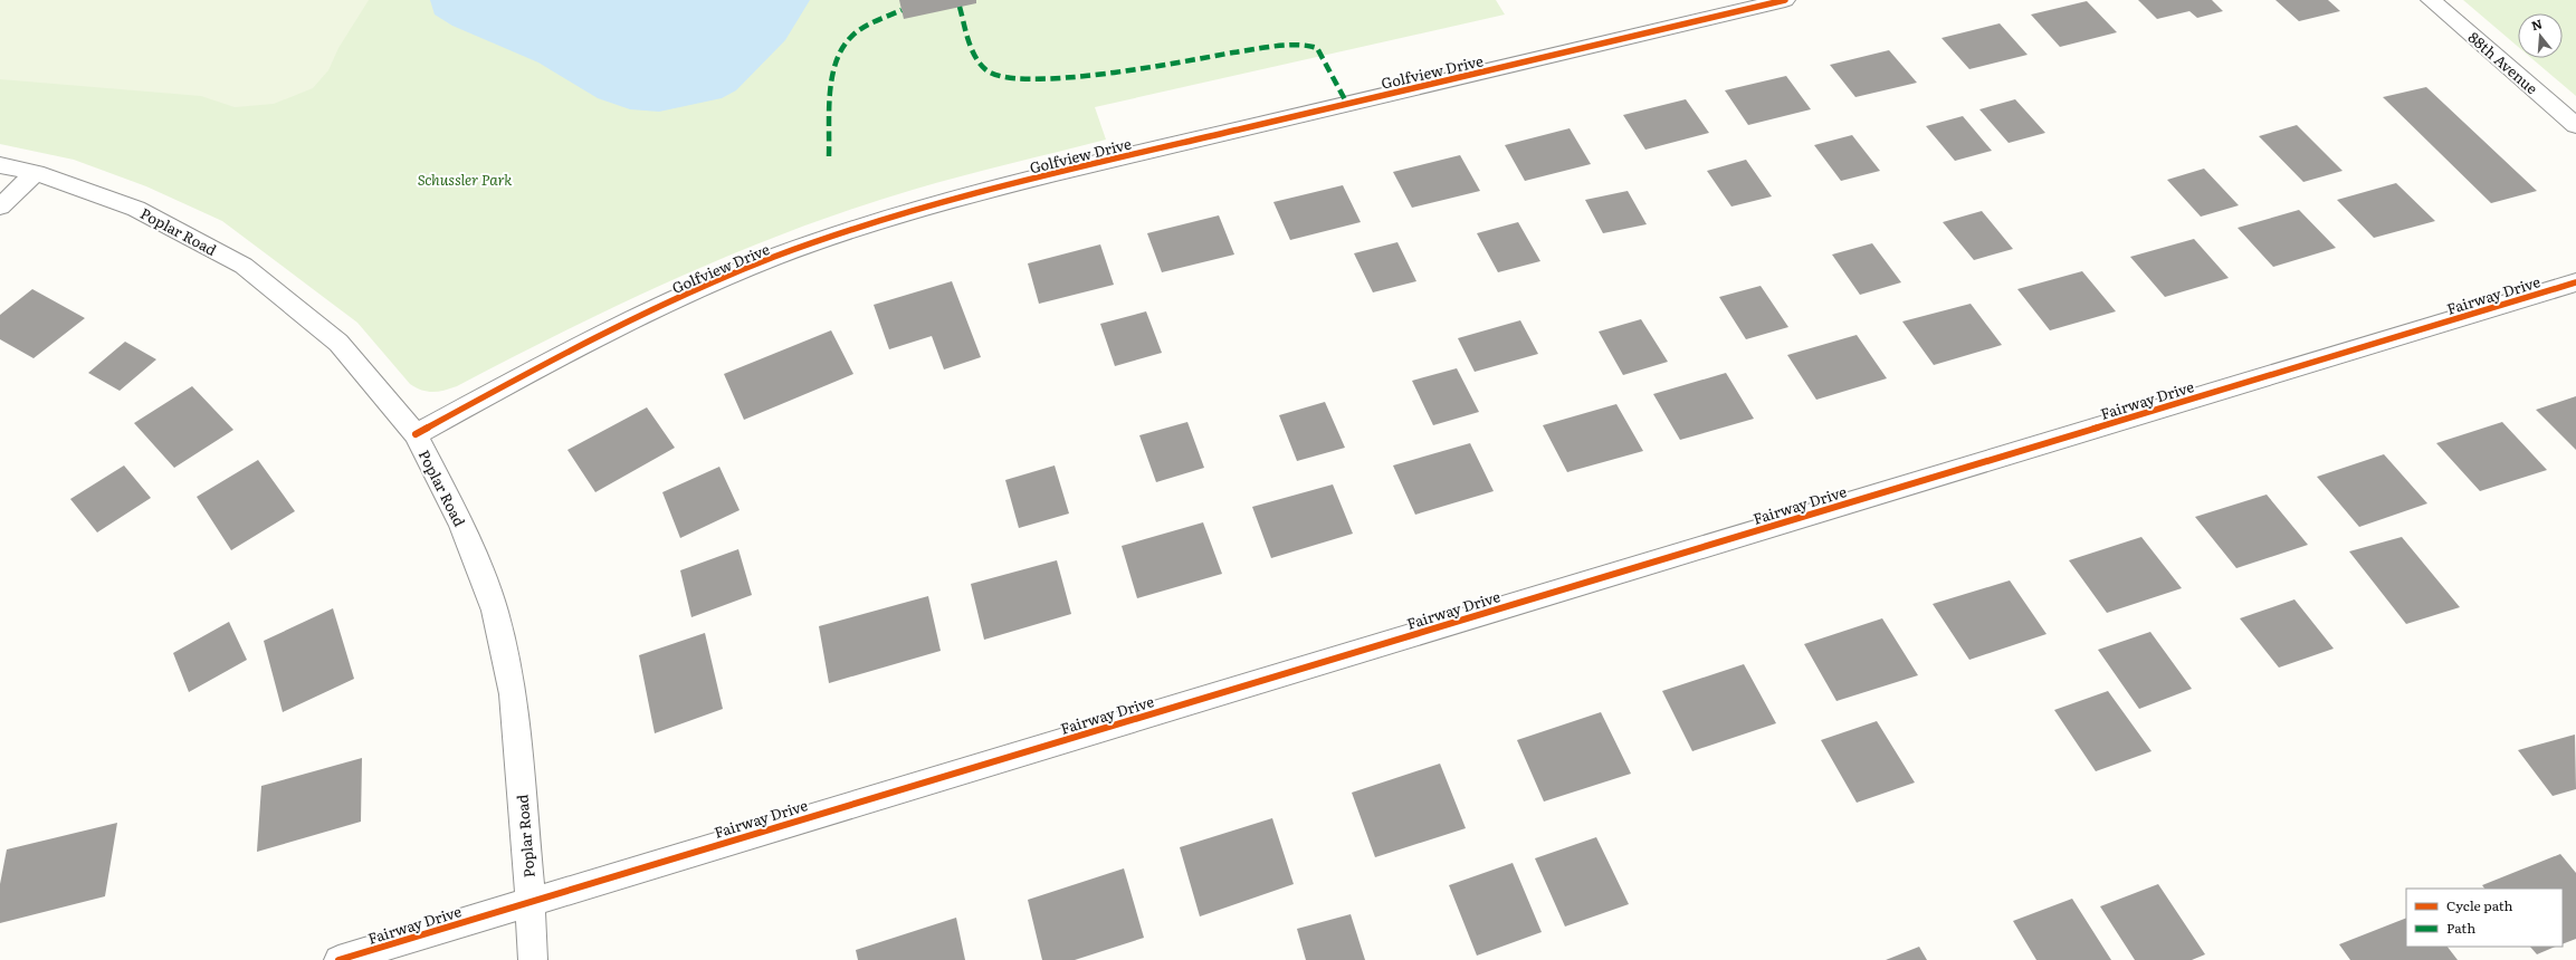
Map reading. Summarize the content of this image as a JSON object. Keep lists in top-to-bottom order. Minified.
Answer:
{"streets":{"street":["88th Avenue","Golfview Drive","Poplar Road","Fairway Drive"]},"crossings":[["Golfview Drive","Poplar Road"],["Poplar Road","Fairway Drive"]],"parks":["Schussler Park"],"legend":["Cycle path","Path"],"north":"top"}
